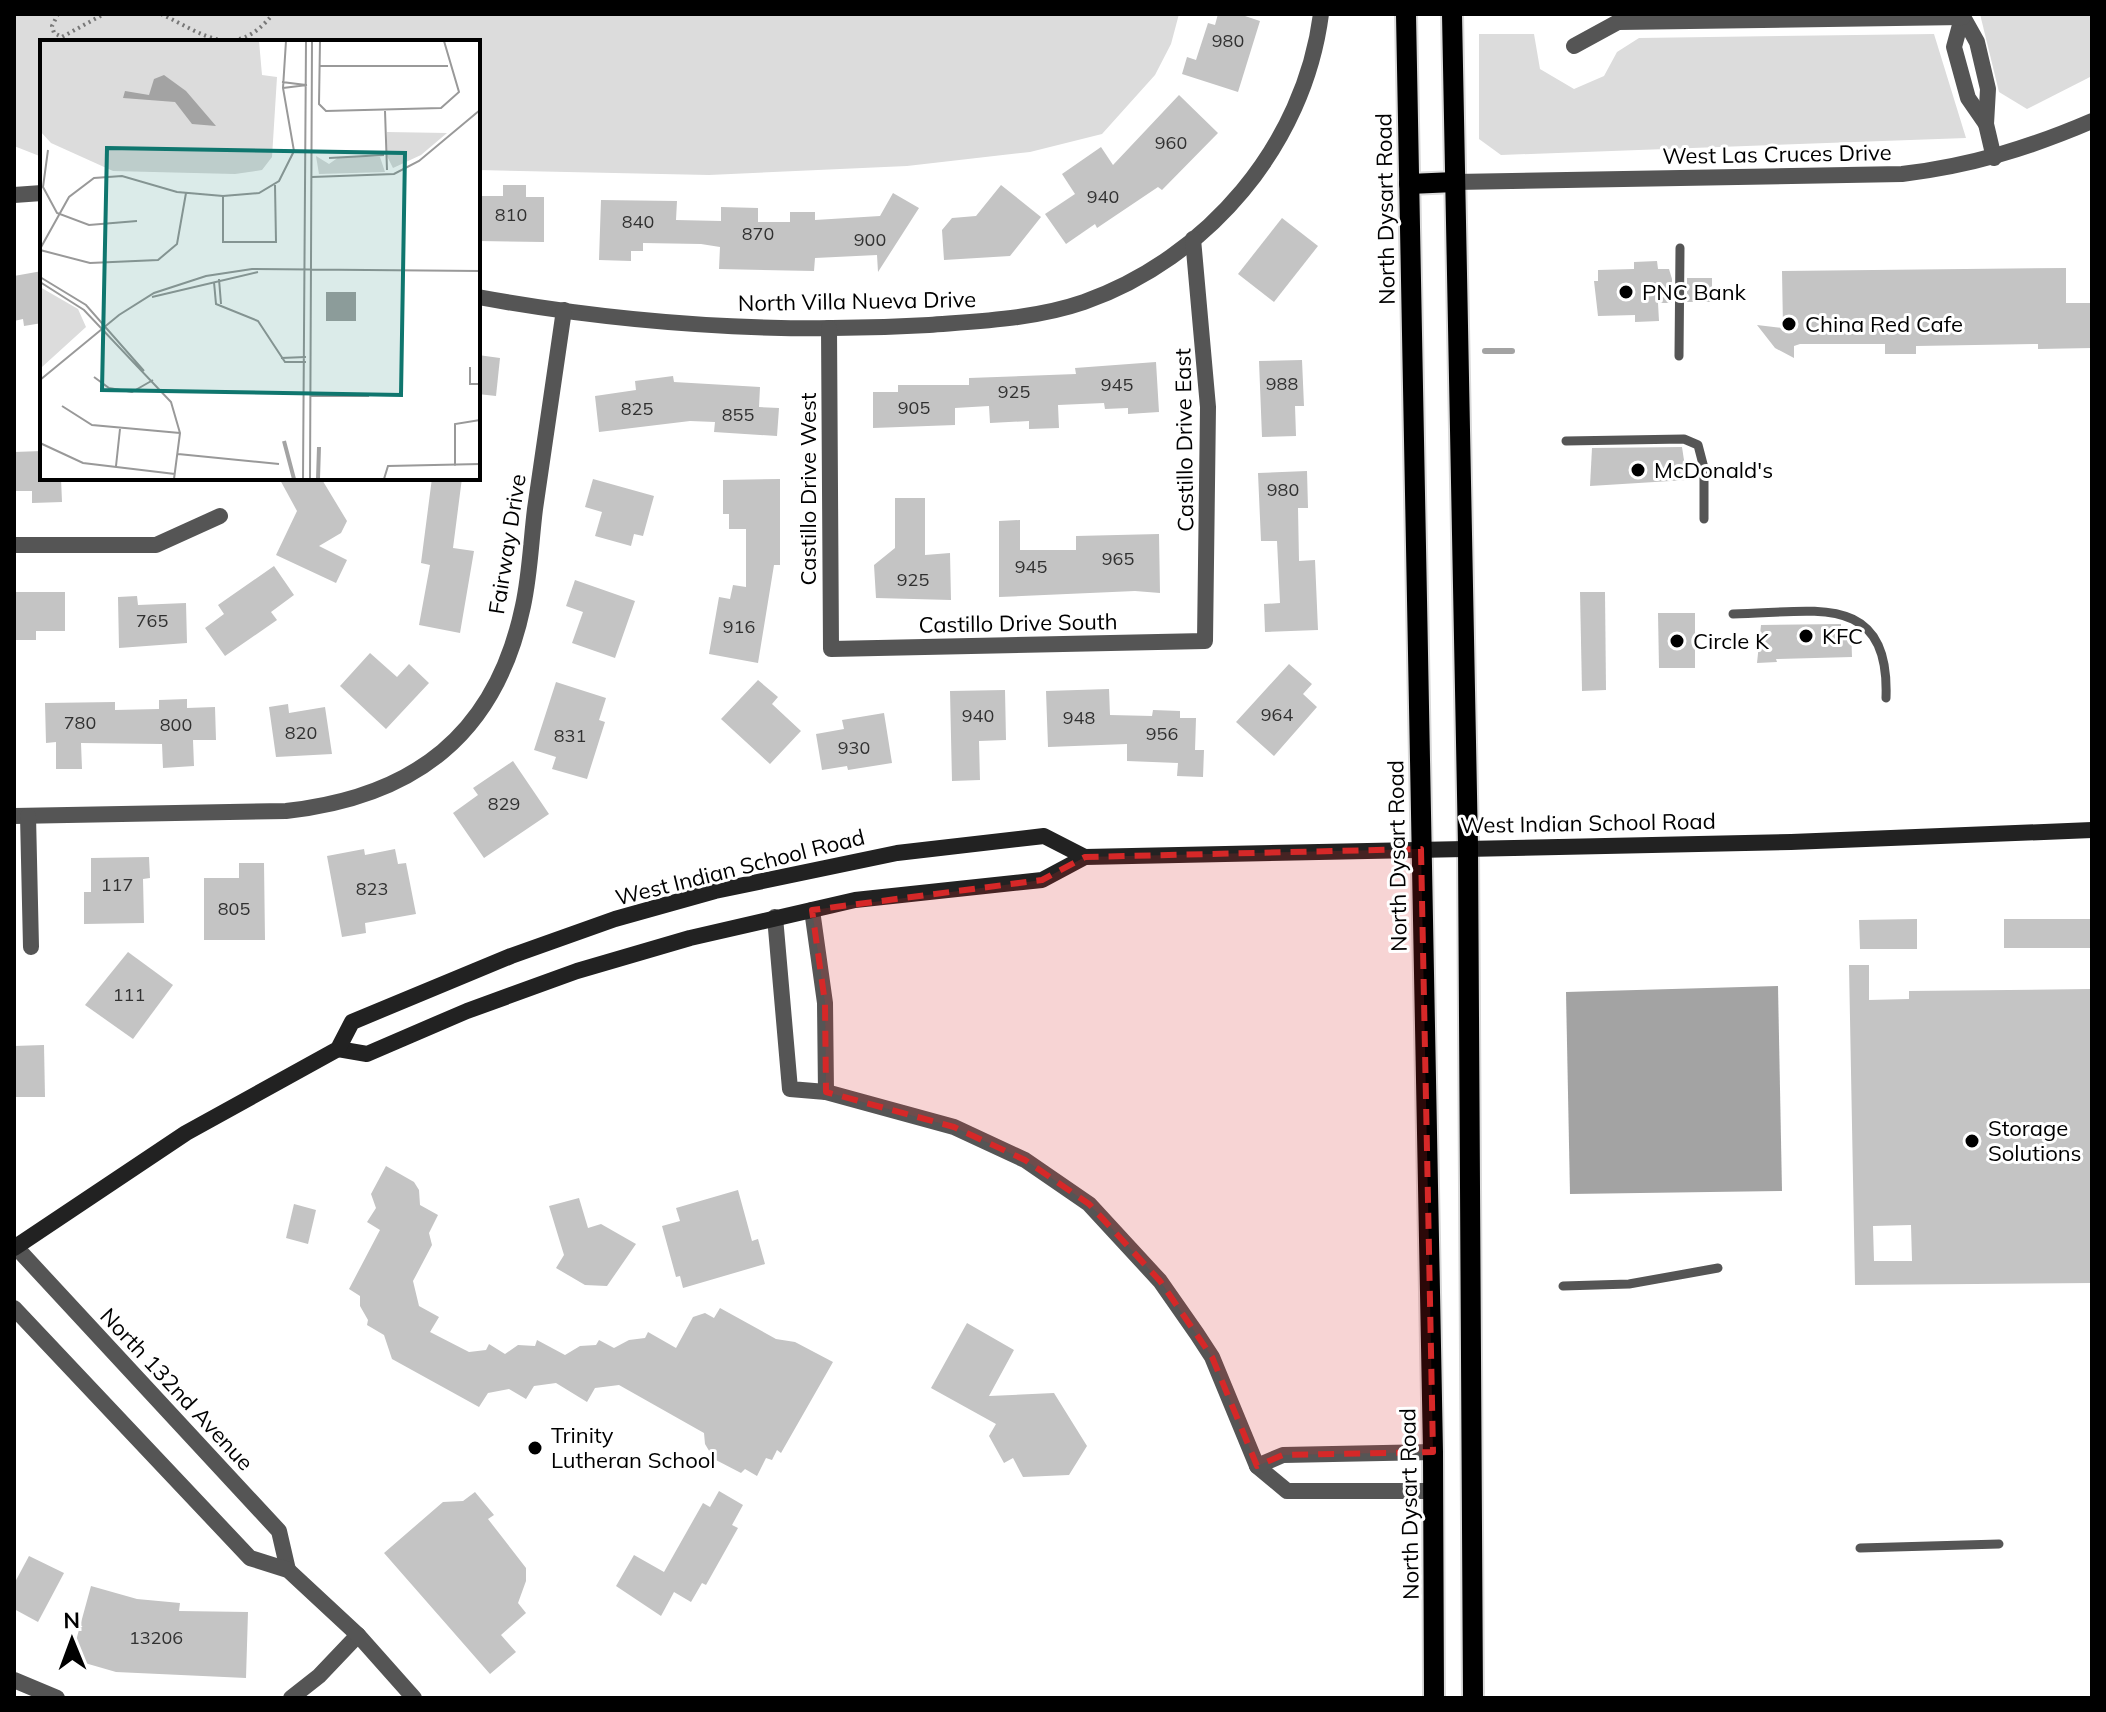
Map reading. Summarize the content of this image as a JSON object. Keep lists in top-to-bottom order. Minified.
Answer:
{"streets":{"main road":["North Dysart Road","West Indian School Road"],"street":["West Las Cruces Drive","North Villa Nueva Drive","Castillo Drive East","Castillo Drive West","Fairway Drive","Castillo Drive South","North 132nd Avenue"]},"crossings":[["North Dysart Road","West Indian School Road"],["North Villa Nueva Drive","Castillo Drive East"],["North Villa Nueva Drive","Castillo Drive West"],["North Villa Nueva Drive","Fairway Drive"],["Castillo Drive East","Castillo Drive South"],["Castillo Drive West","Castillo Drive South"],["West Indian School Road","North 132nd Avenue"]],"places":["PNC Bank","China Red Cafe","McDonald's","KFC","Circle K","Storage Solutions","Trinity Lutheran School"],"house_numbers":["980","960","940","810","840","870","900","988","945","925","905","825","855","980","965","945","925","765","916","964","940","948","780","800","820","956","831","930","829","117","823","805","111","13206"],"north":"top"}
